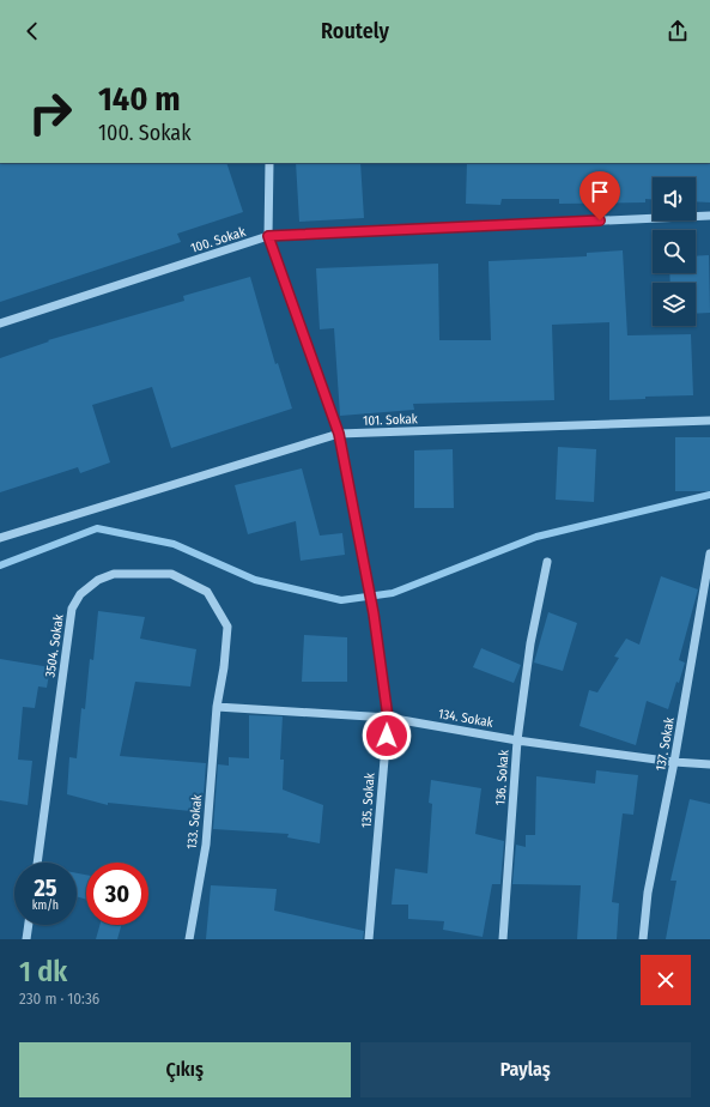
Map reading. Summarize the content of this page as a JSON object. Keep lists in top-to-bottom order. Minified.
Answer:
{"streets":{"street":["100. Sokak","101. Sokak","3504. Sokak","134. Sokak","137. Sokak","136. Sokak","135. Sokak","133. Sokak"]},"crossings":[["100. Sokak","135. Sokak"],["101. Sokak","135. Sokak"],["3504. Sokak","134. Sokak"],["3504. Sokak","133. Sokak"],["134. Sokak","137. Sokak"],["134. Sokak","136. Sokak"],["134. Sokak","135. Sokak"],["134. Sokak","133. Sokak"]],"page":{"header":"Routely","turn":["140 m","100. Sokak"],"speed":"25 km/h","limit":"30","heading":["1 dk","230 m · 10:36"],"buttons":["Çıkış","Paylaş"]}}
